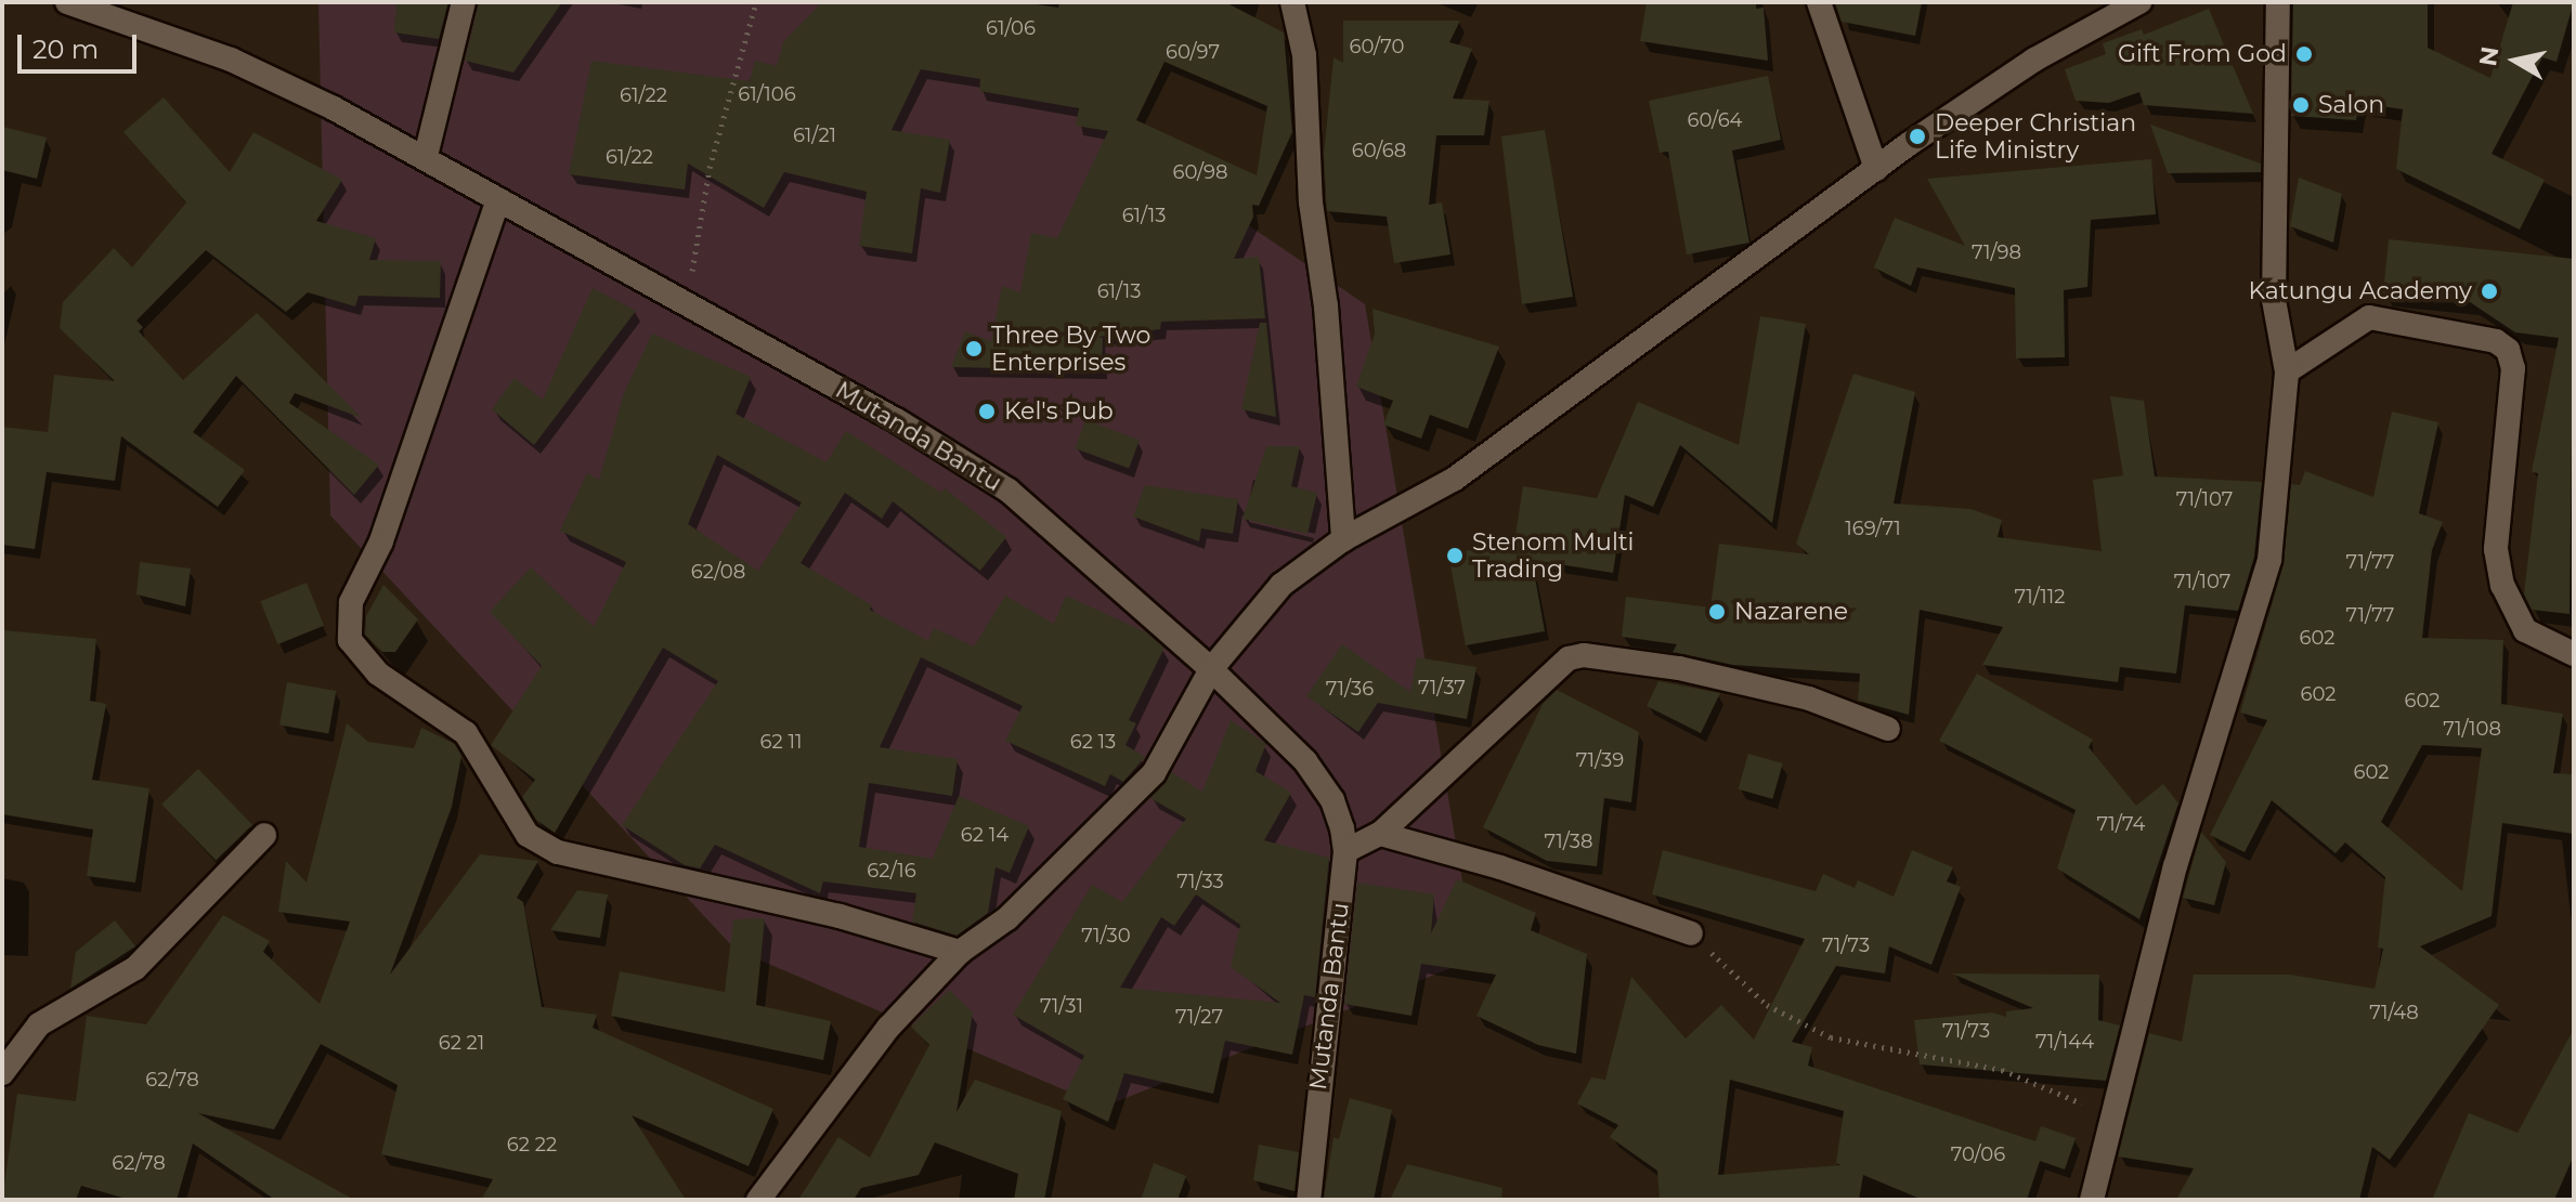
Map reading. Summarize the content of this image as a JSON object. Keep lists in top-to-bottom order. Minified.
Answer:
{"streets":{"street":["Mutanda Bantu"]},"places":["Gift From God","Salon","Deeper Christian Life Ministry","Katungu Academy","Three By Two Enterprises","Kel's Pub","Stenom Multi Trading","Nazarene"],"house_numbers":["61/06","60/70","60/97","61/106","61/22","60/64","61/21","60/68","61/22","60/98","61/13","71/98","61/13","71/107","169/71","71/77","62/08","71/107","71/112","71/77","602","71/37","71/36","602","602","71/108","62 11","62 13","71/39","602","71/74","62 14","71/38","62/16","71/33","71/30","71/73","71/31","71/48","71/27","71/73","71/144","62 21","62/78","62 22","70/06","62/78"],"scale_bar":"20 m","north":"left"}
